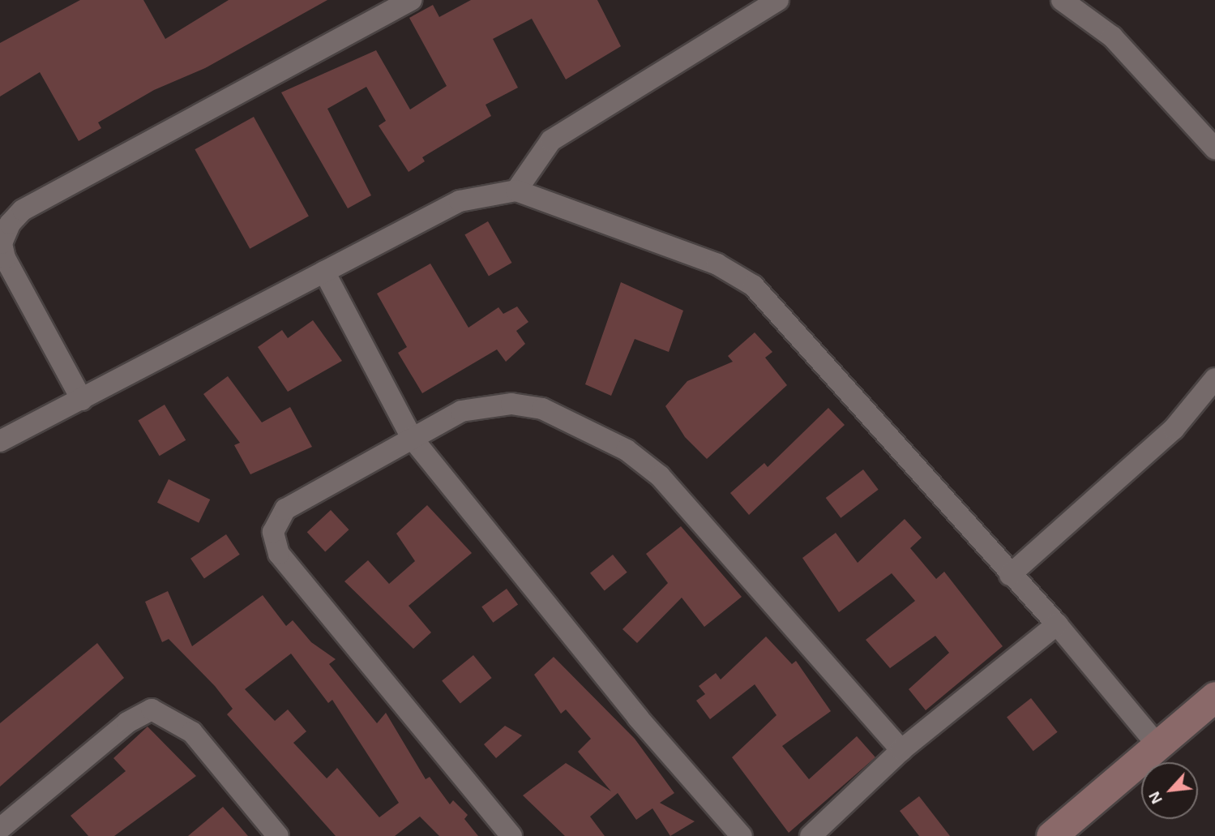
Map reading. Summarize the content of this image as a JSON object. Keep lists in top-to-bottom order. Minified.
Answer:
{"north":"bottom left"}
